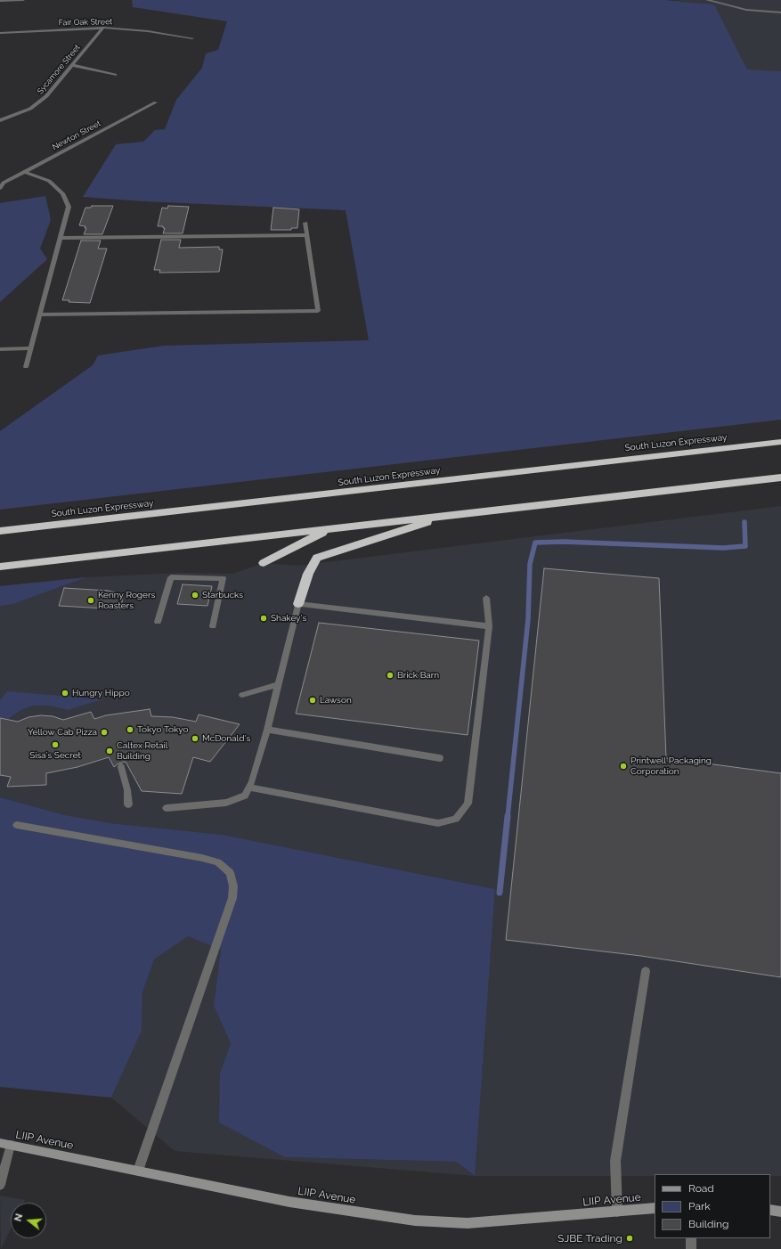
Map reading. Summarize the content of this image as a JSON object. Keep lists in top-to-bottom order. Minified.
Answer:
{"streets":{"highway":["South Luzon Expressway"],"street":["Fair Oak Street","Sycamore Street","Newton Street","LIIP Avenue"]},"crossings":[["Fair Oak Street","Sycamore Street"]],"places":["Starbucks","Kenny Rogers Roasters","Shakey's","Brick Barn","Hungry Hippo","Lawson","Tokyo Tokyo","Yellow Cab Pizza","McDonald's","Sisa's Secret","Caltex Retail Building","Printwell Packaging Corporation","SJBE Trading"],"legend":["Road","Park","Building"],"north":"left"}
